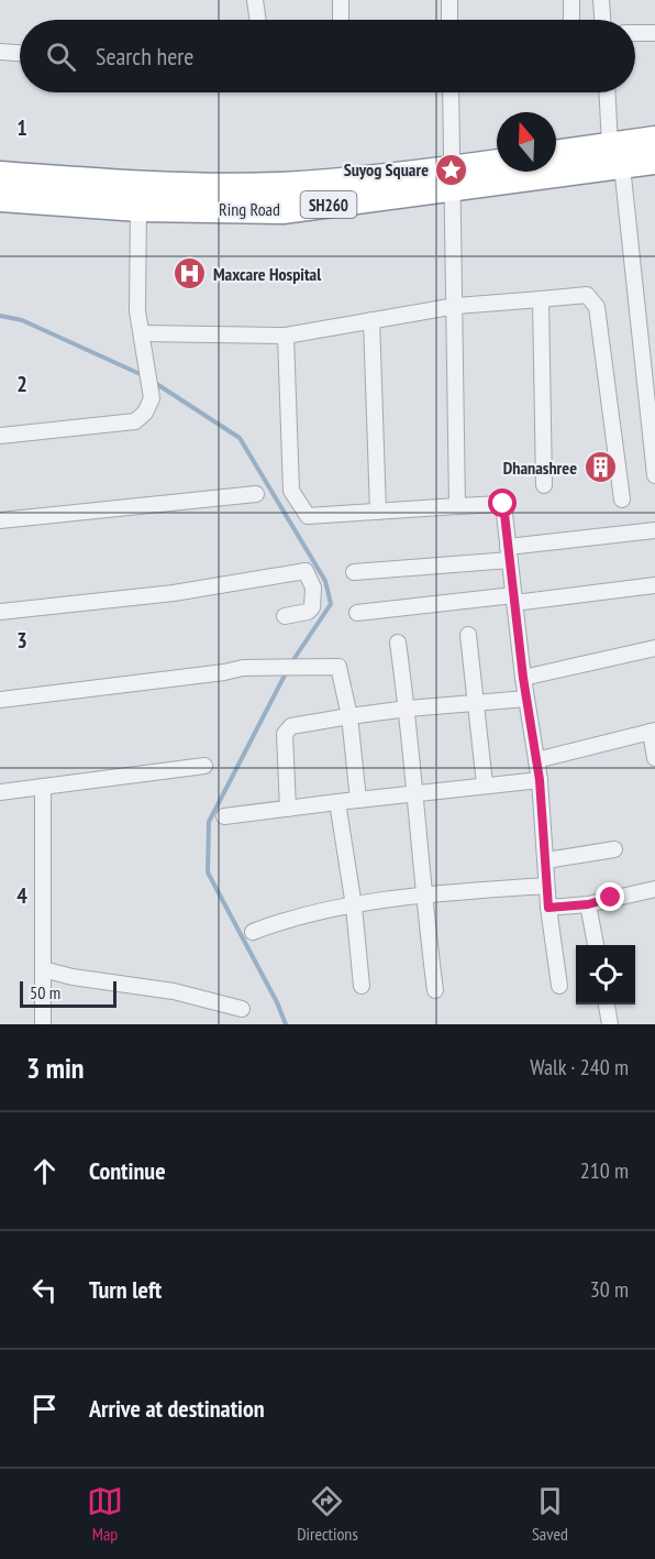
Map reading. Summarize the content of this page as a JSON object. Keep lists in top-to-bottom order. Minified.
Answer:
{"streets":{"highway":["SH260","Ring Road"]},"places":{"place":["Suyog Square"],"hospital":["Maxcare Hospital"],"building":["Dhanashree"]},"scale_bar":"50 m","north":"top","page":{"search":"Search here","scale":"50 m","heading":["3 min","Walk · 240 m"],"list":[["Continue","210 m"],["Turn left","30 m"],"Arrive at destination"],"nav":["Map","Directions","Saved"]},"grid":{"rows":["1","2","3","4"]}}
